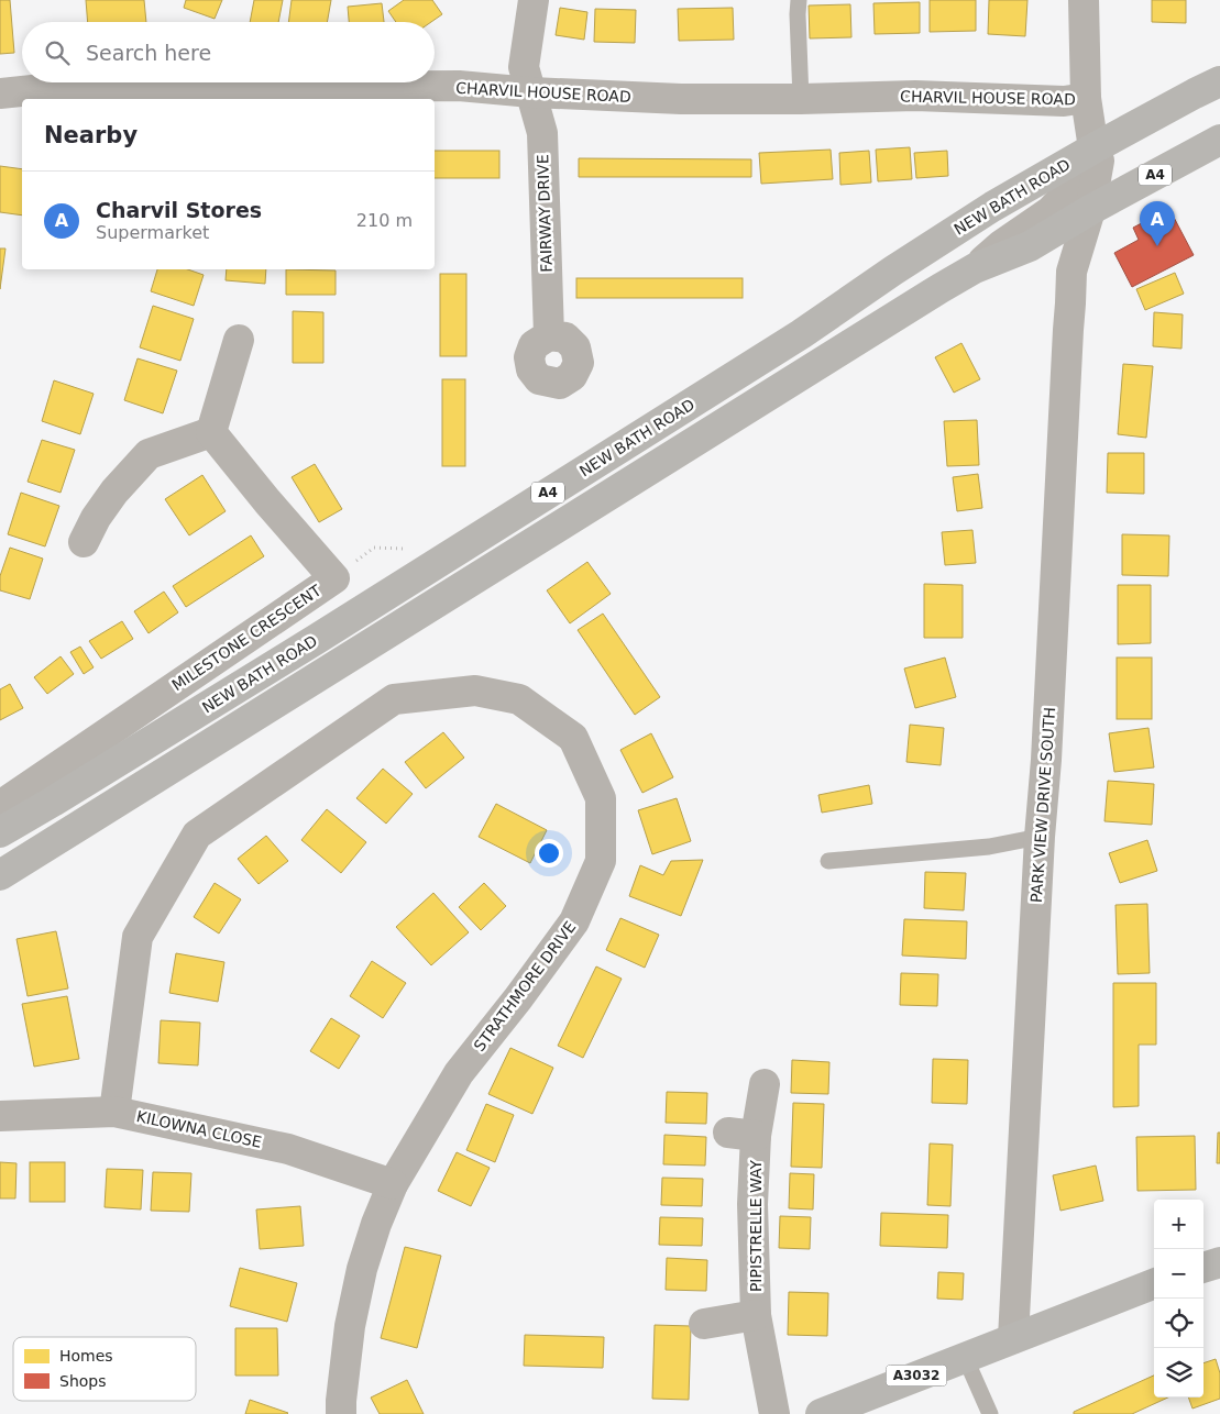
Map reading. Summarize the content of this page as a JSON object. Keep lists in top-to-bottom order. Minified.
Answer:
{"streets":{"main road":["A4","NEW BATH ROAD","A3032"],"street":["CHARVIL HOUSE ROAD","FAIRWAY DRIVE","MILESTONE CRESCENT","PARK VIEW DRIVE SOUTH","STRATHMORE DRIVE","KILOWNA CLOSE","PIPISTRELLE WAY"]},"crossings":[["CHARVIL HOUSE ROAD","FAIRWAY DRIVE"],["CHARVIL HOUSE ROAD","PARK VIEW DRIVE SOUTH"],["A4","PARK VIEW DRIVE SOUTH"],["NEW BATH ROAD","PARK VIEW DRIVE SOUTH"],["PARK VIEW DRIVE SOUTH","A3032"],["STRATHMORE DRIVE","KILOWNA CLOSE"]],"legend":["Homes","Shops"],"page":{"search":"Search here","heading":"Nearby","list":[{"mark":"A","name":"Charvil Stores","note":"Supermarket","value":"210 m"}],"pins":"A","map_buttons":["+","−"]}}
